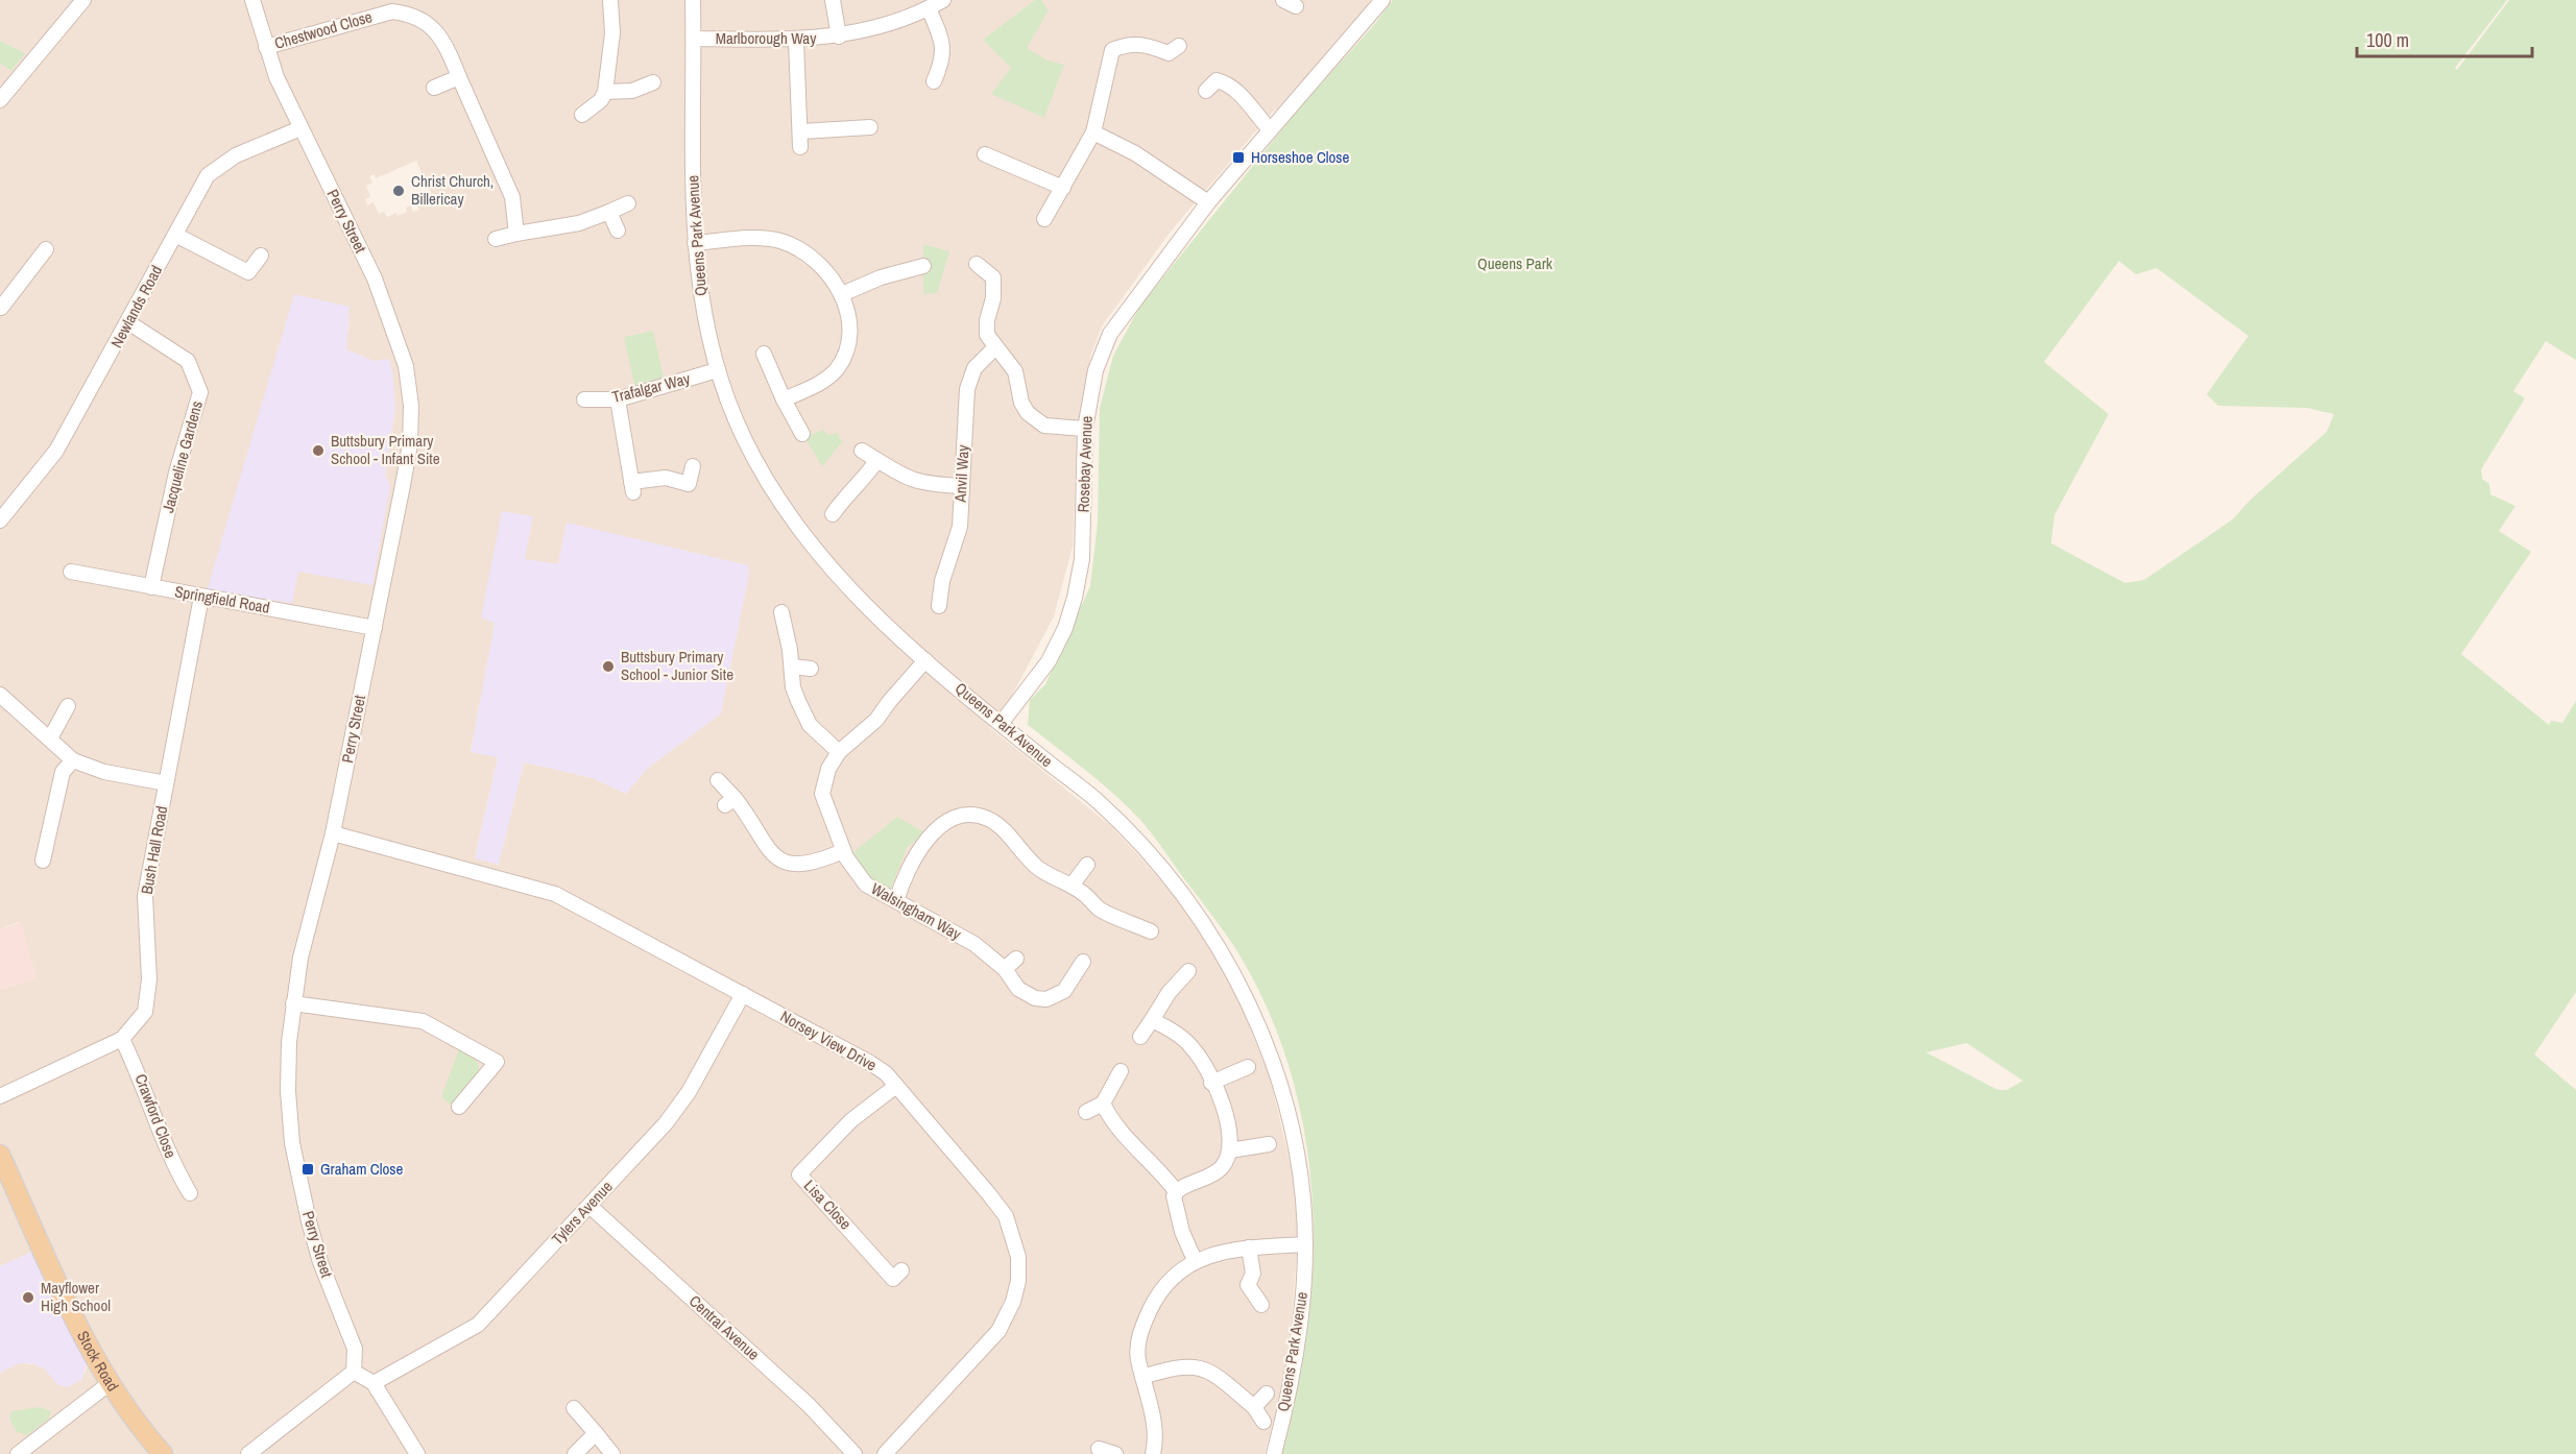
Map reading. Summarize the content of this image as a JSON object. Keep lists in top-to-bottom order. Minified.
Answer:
{"streets":{"main road":["Stock Road"],"street":["Chestwood Close","Marlborough Way","Perry Street","Queens Park Avenue","Newlands Road","Trafalgar Way","Jacqueline Gardens","Rosebay Avenue","Anvil Way","Springfield Road","Bush Hall Road","Walsingham Way","Norsey View Drive","Crawford Close","Lisa Close","Tylers Avenue","Central Avenue"]},"crossings":[["Chestwood Close","Perry Street"],["Marlborough Way","Queens Park Avenue"],["Perry Street","Newlands Road"],["Perry Street","Springfield Road"],["Perry Street","Norsey View Drive"],["Queens Park Avenue","Trafalgar Way"],["Queens Park Avenue","Rosebay Avenue"],["Queens Park Avenue","Walsingham Way"],["Newlands Road","Jacqueline Gardens"],["Jacqueline Gardens","Springfield Road"],["Springfield Road","Bush Hall Road"],["Bush Hall Road","Crawford Close"],["Norsey View Drive","Lisa Close"],["Norsey View Drive","Tylers Avenue"],["Tylers Avenue","Central Avenue"]],"parks":["Queens Park"],"places":{"transit":["Horseshoe Close","Graham Close"],"other":["Christ Church, Billericay","Buttsbury Primary School - Infant Site","Buttsbury Primary School - Junior Site","Mayflower High School"]},"scale_bar":"100 m"}
